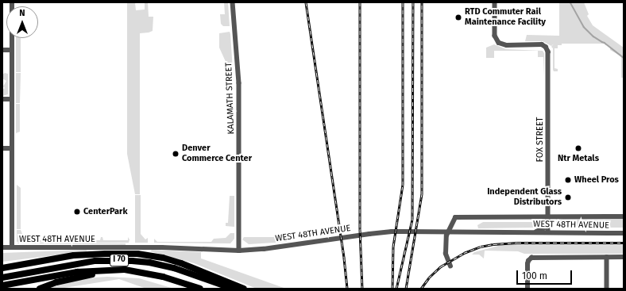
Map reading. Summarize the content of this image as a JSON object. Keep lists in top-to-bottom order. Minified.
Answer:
{"streets":{"highway":["I 70"],"street":["KALAMATH STREET","FOX STREET","WEST 48TH AVENUE"]},"crossings":[["KALAMATH STREET","WEST 48TH AVENUE"],["FOX STREET","WEST 48TH AVENUE"]],"places":["RTD Commuter Rail Maintenance Facility","Ntr Metals","Denver Commerce Center","Wheel Pros","Independent Glass Distributors","CenterPark"],"scale_bar":"100 m","north":"top"}
